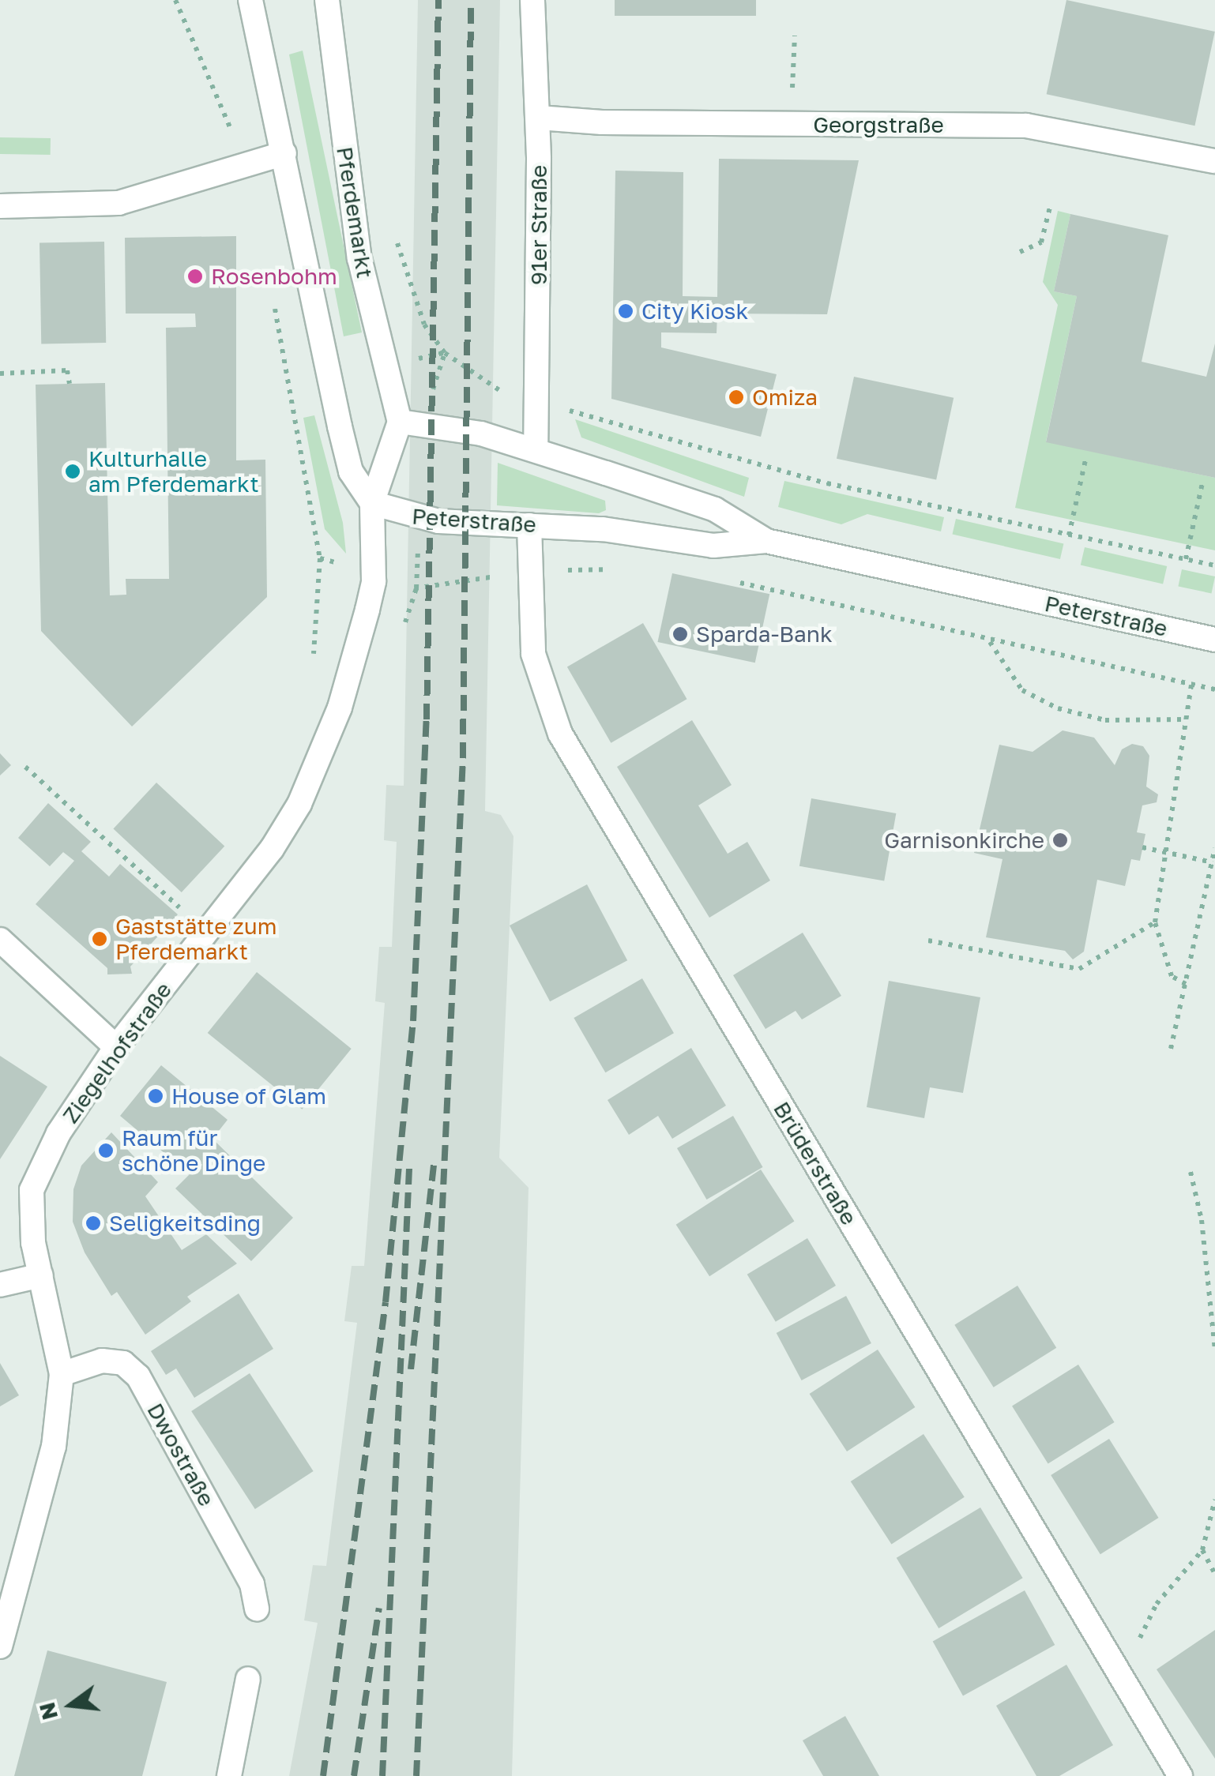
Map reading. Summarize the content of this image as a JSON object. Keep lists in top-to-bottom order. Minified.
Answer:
{"streets":{"street":["Georgstraße","Pferdemarkt","91er Straße","Peterstraße","Ziegelhofstraße","Brüderstraße","Dwostraße"]},"crossings":[["Georgstraße","91er Straße"],["Pferdemarkt","Peterstraße"],["91er Straße","Peterstraße"],["Peterstraße","Ziegelhofstraße"],["Peterstraße","Brüderstraße"],["Ziegelhofstraße","Dwostraße"]],"places":["Rosenbohm","City Kiosk","Omiza","Kulturhalle am Pferdemarkt","Sparda-Bank","Garnisonkirche","Gaststätte zum Pferdemarkt","House of Glam","Raum für schöne Dinge","Seligkeitsding"],"north":"left"}
